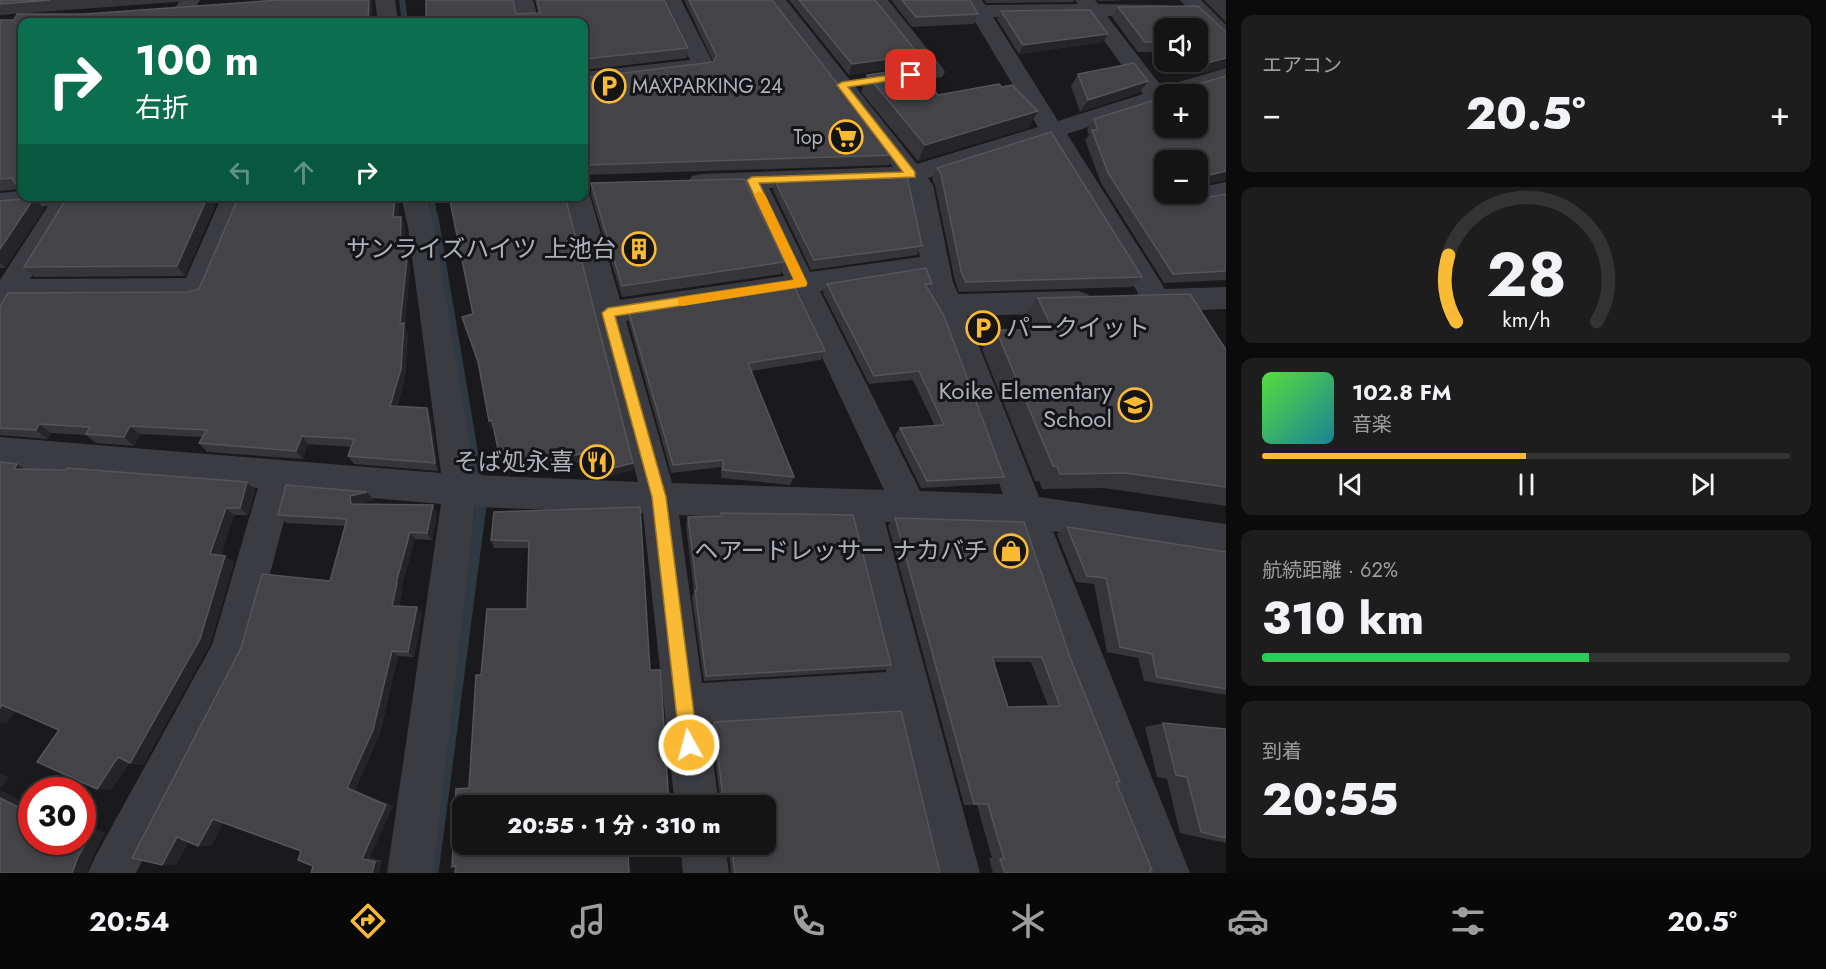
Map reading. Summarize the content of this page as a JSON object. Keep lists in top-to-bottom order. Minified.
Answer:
{"places":{"parking":["MAXPARKING 24","パークイット"],"supermarket":["Top"],"building":["サンライズハイツ 上池台"],"school or university":["Koike Elementary School"],"restaurant":["そば処永喜"],"shop":["ヘアードレッサー ナカバチ"]},"page":{"tile":["エアコン",["航続距離 · 62%","310 km"],["到着","20:55"]],"map_buttons":["+","−"],"turn":["100 m","右折"],"heat":["−","20.5°","+"],"song":["102.8 FM","音楽"],"limit":"30","trip":"20:55 · 1 分 · 310 m","tabs":["20:54","20.5°"],"gauge":["28","km/h"]}}
